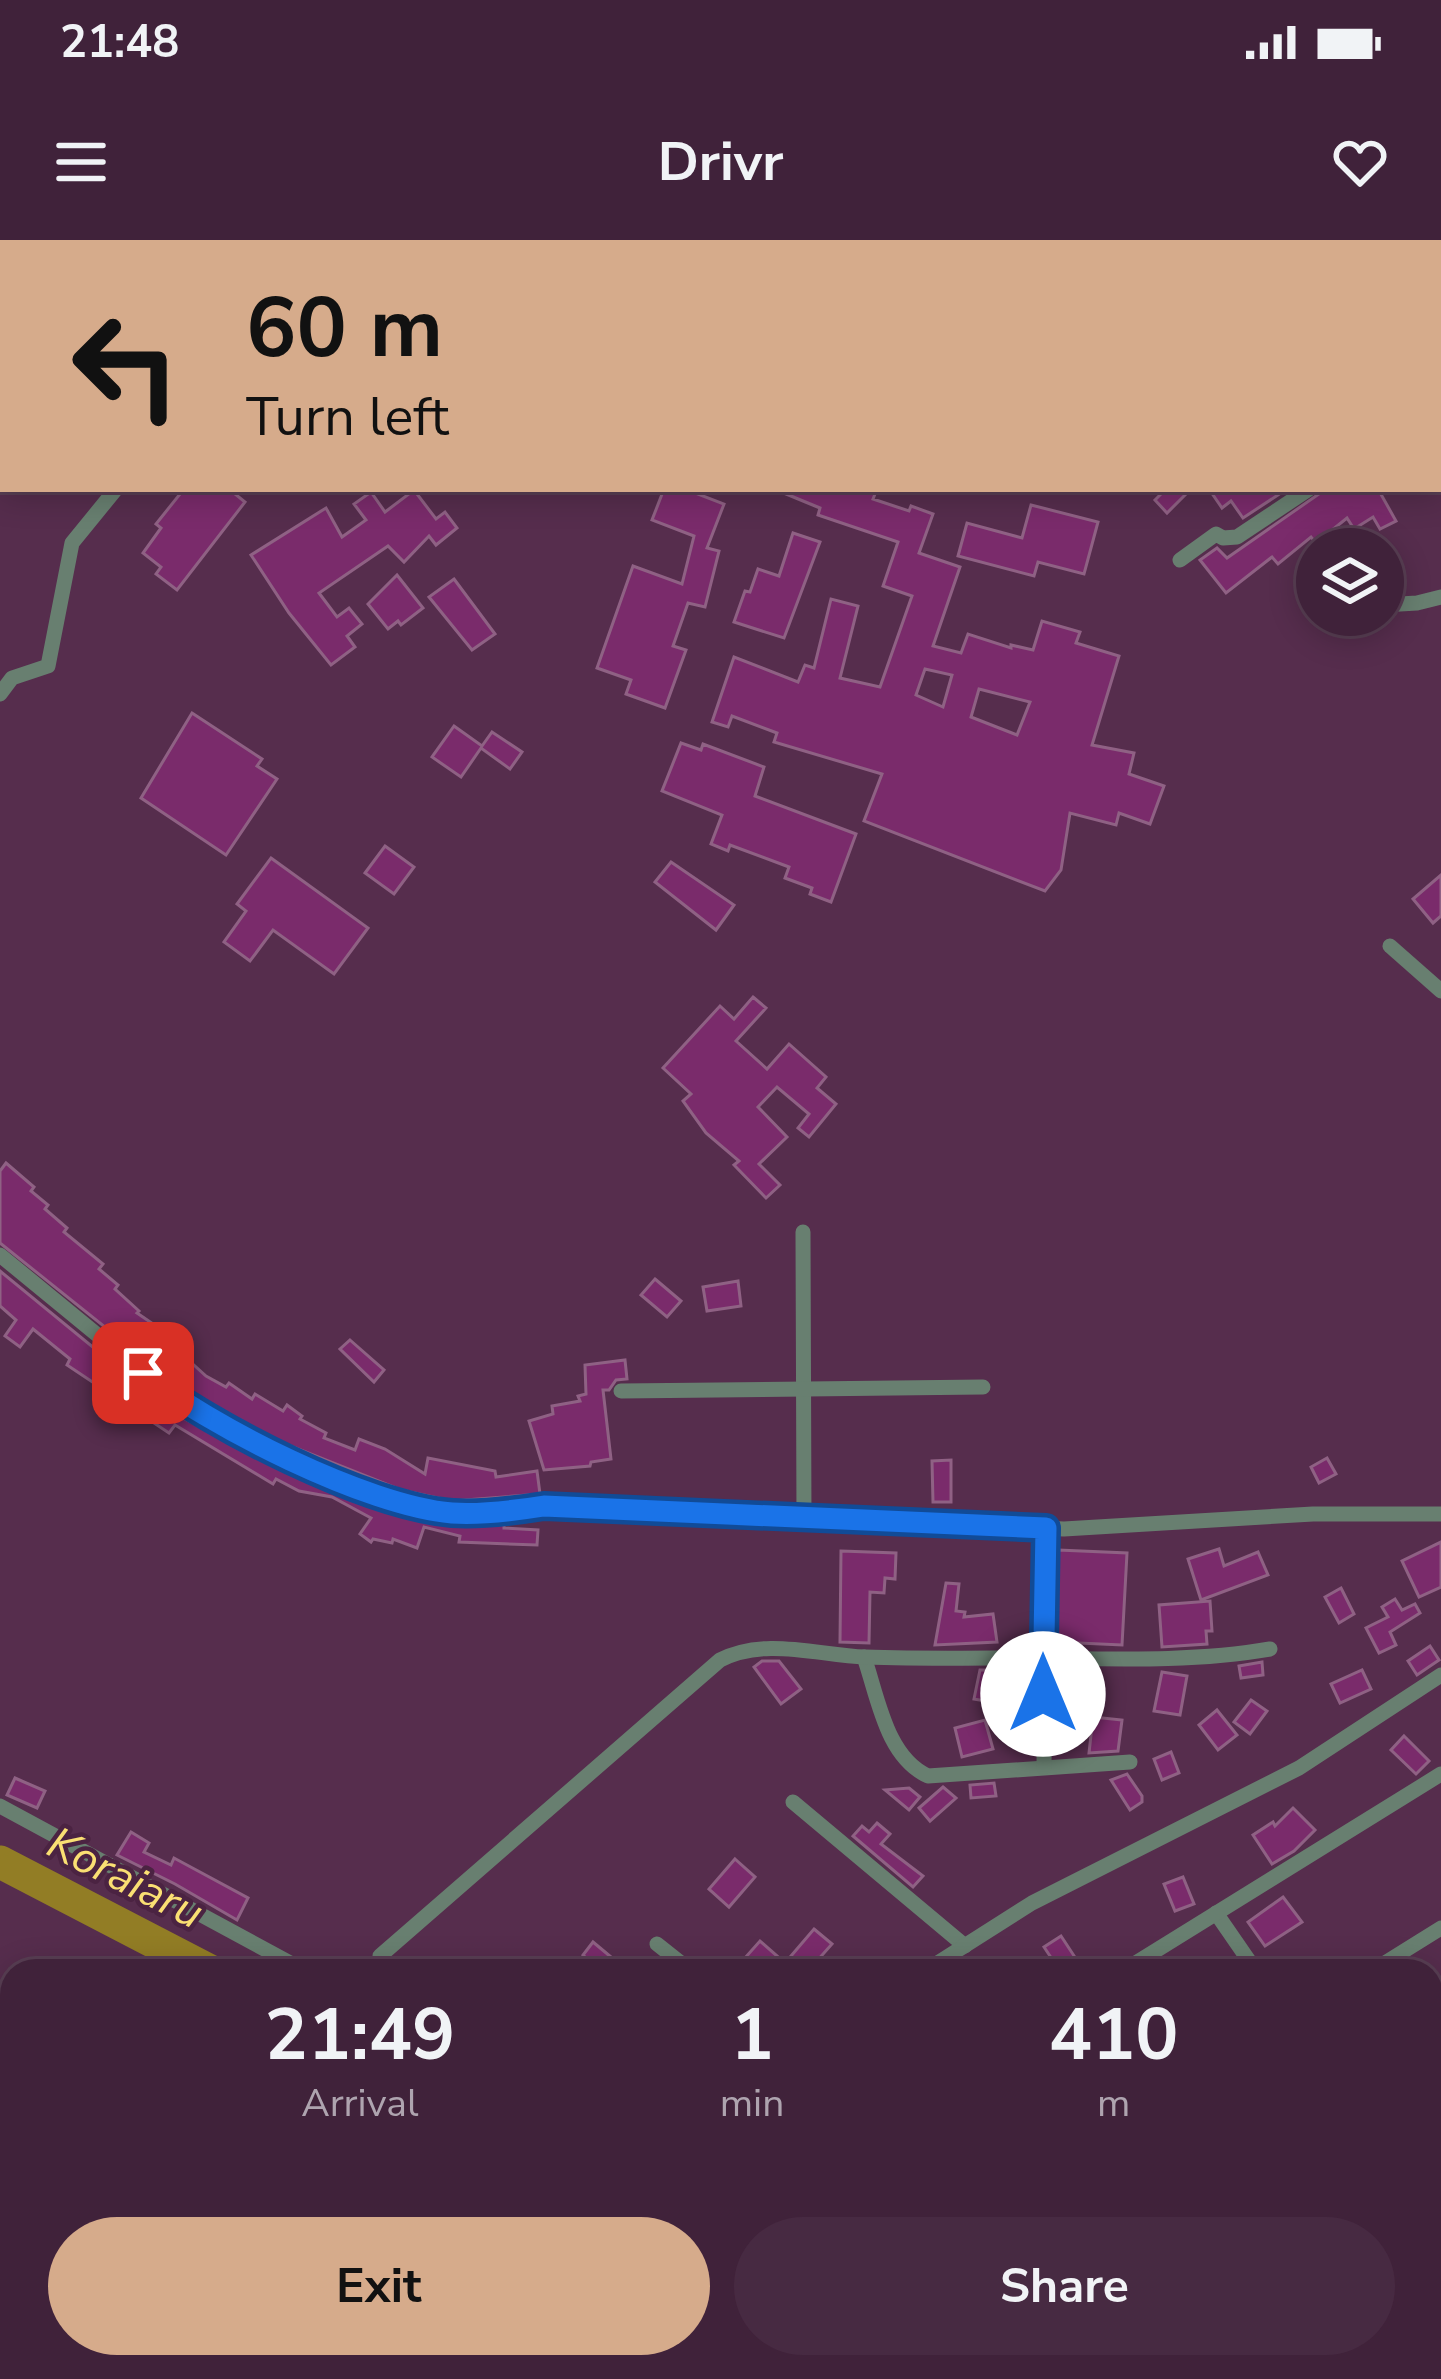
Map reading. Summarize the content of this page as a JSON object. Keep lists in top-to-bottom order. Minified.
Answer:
{"water":["Koraiaru"],"page":{"status":"21:48","header":"Drivr","turn":["60 m","Turn left"],"eta":["21:49","Arrival","1","min","410","m"],"buttons":["Exit","Share"]}}
